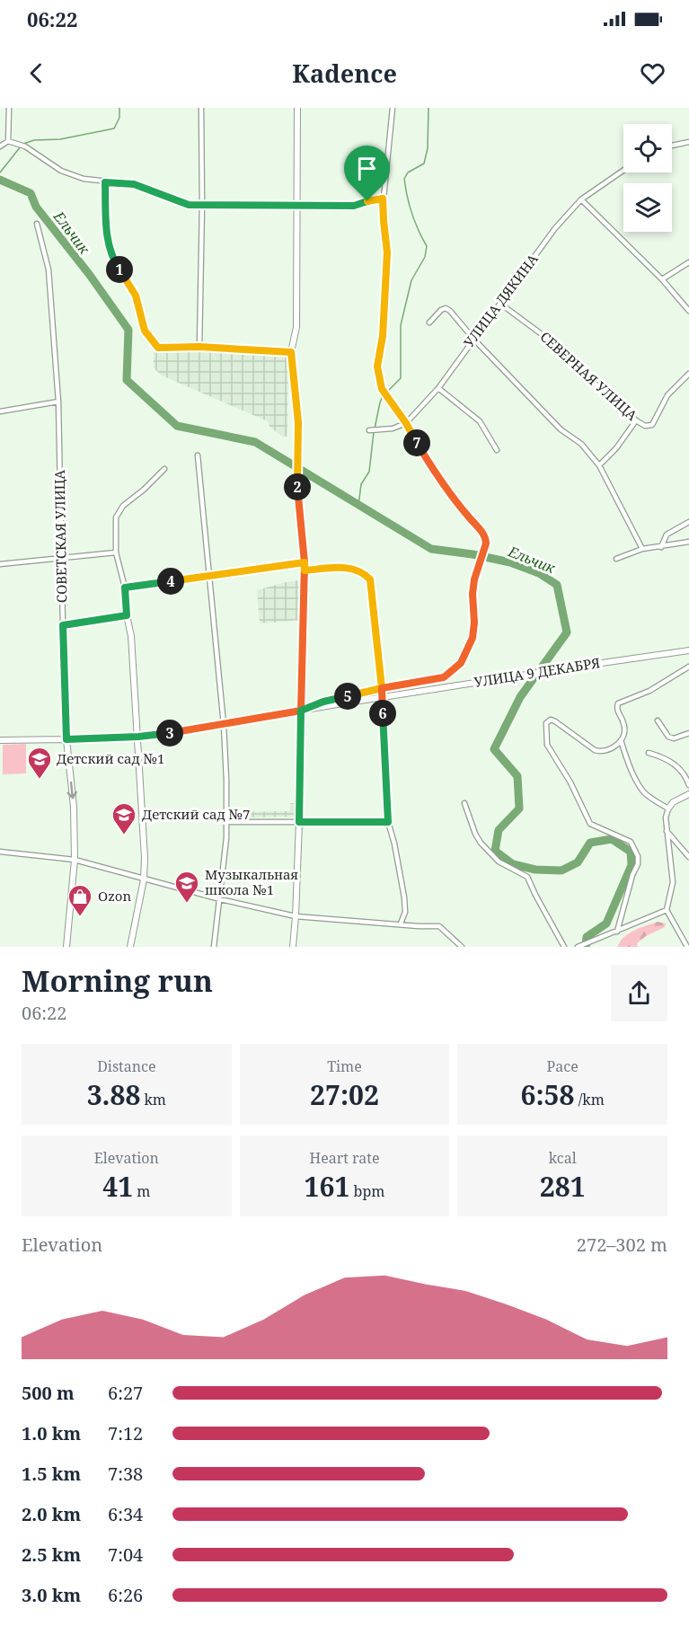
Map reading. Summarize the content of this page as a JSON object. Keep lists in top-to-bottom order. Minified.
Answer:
{"streets":{"main road":["СОВЕТСКАЯ УЛИЦА","УЛИЦА 9 ДЕКАБРЯ"],"street":["УЛИЦА ДЯКИНА","СЕВЕРНАЯ УЛИЦА"]},"crossings":[["УЛИЦА ДЯКИНА","СЕВЕРНАЯ УЛИЦА"],["СОВЕТСКАЯ УЛИЦА","УЛИЦА 9 ДЕКАБРЯ"]],"water":["Ельчик"],"places":{"school or university":["Детский сад №1","Детский сад №7","Музыкальная школа №1"],"shop":["Ozon"]},"page":{"status":"06:22","header":"Kadence","pins":["1","7","2","4","5","6","3"],"heading":["Morning run","06:22"],"stats":[["Distance","3.88 km"],["Time","27:02"],["Pace","6:58 /km"],["Elevation","41 m"],["Heart rate","161 bpm"],["kcal","281"]],"chart":["Elevation","272–302 m"],"list":[{"name":"500 m","note":"6:27"},{"name":"1.0 km","note":"7:12"},{"name":"1.5 km","note":"7:38"},{"name":"2.0 km","note":"6:34"},{"name":"2.5 km","note":"7:04"},{"name":"3.0 km","note":"6:26"}]}}
